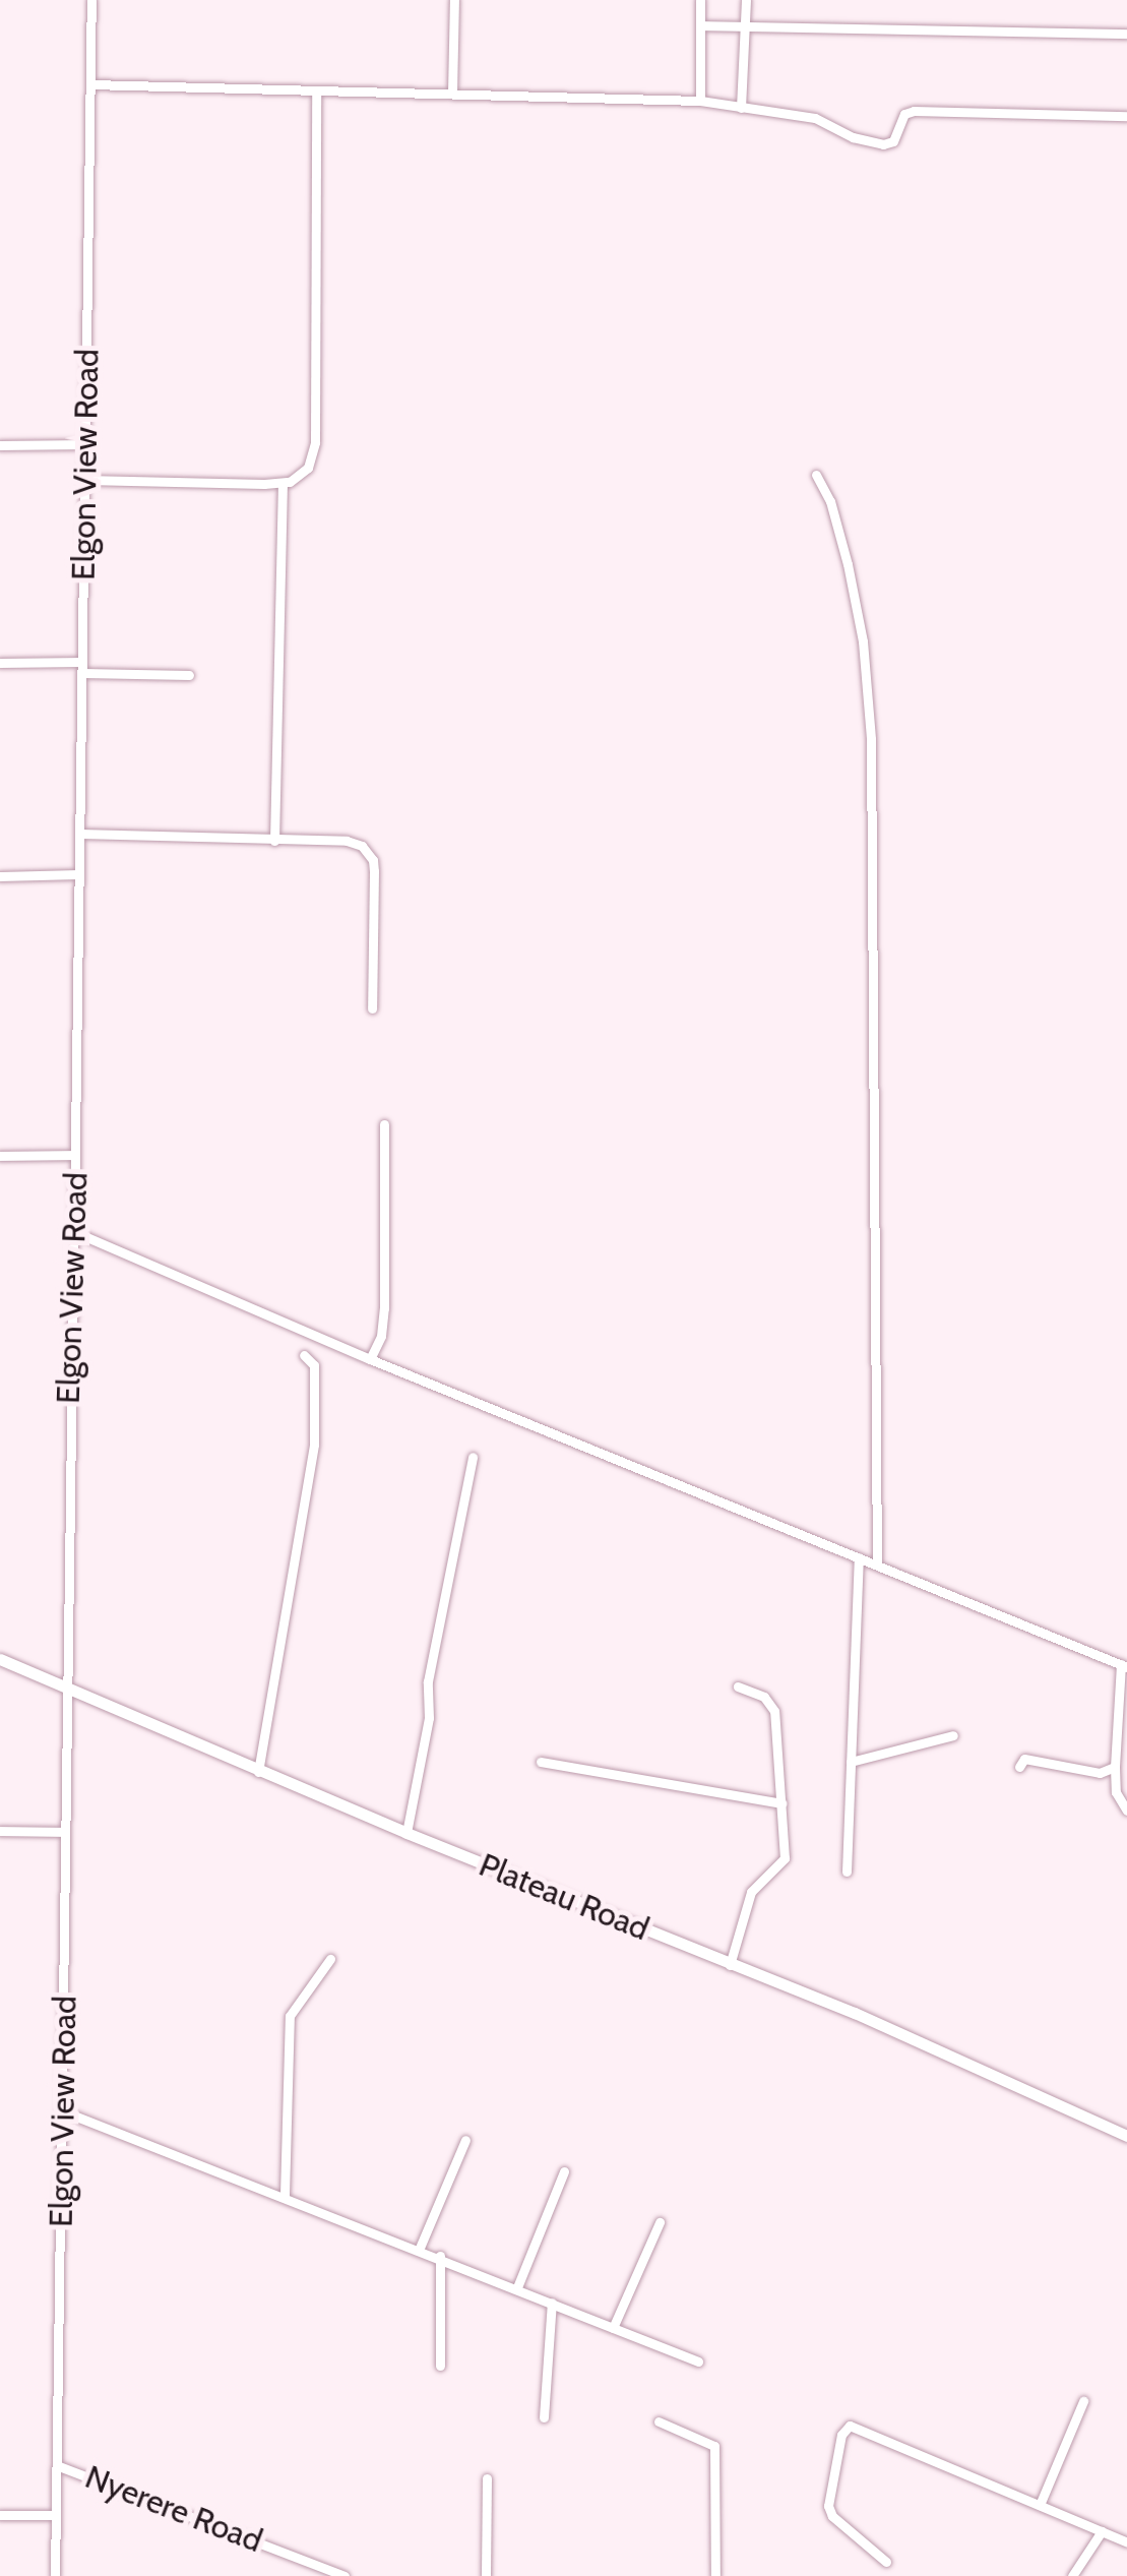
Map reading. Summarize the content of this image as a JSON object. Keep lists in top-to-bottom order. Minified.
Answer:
{"streets":{"street":["Elgon View Road","Plateau Road","Nyerere Road"]},"crossings":[["Elgon View Road","Plateau Road"],["Elgon View Road","Nyerere Road"]]}
